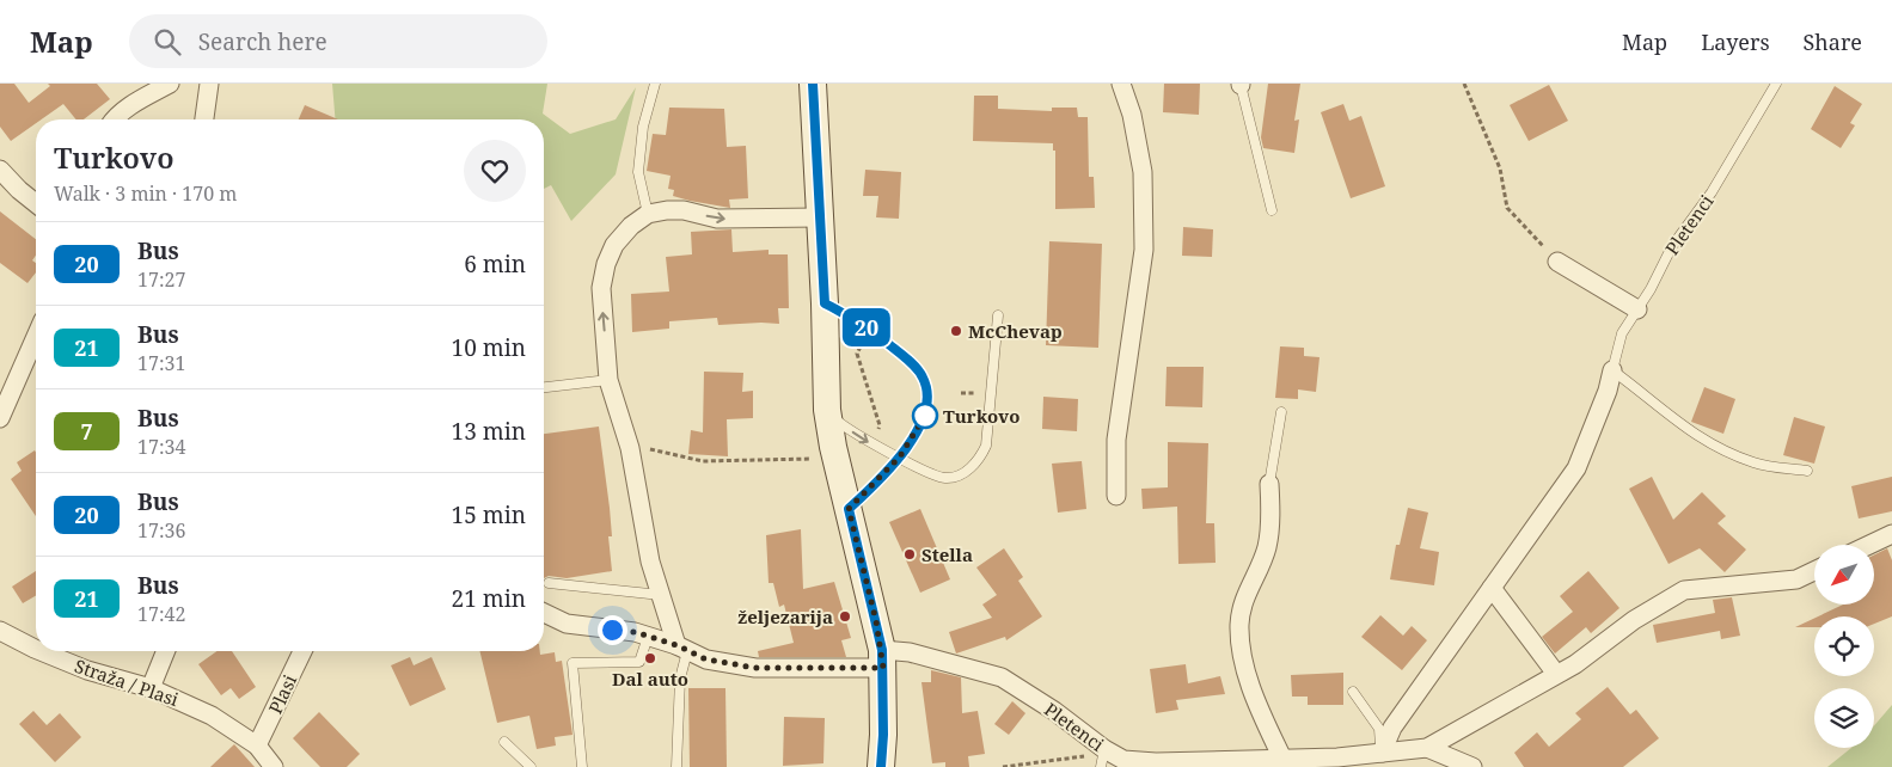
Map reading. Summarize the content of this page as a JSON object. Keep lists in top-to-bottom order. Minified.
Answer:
{"streets":{"street":["Pletenci","Straža / Plasi","Plasi"]},"crossings":[["Straža / Plasi","Plasi"]],"places":["McChevap","Turkovo","Stella","željezarija","Dal auto"],"lines":["bus line 20"],"north":"bottom left","page":{"header":"Map","search":"Search here","nav":["Map","Layers","Share"],"on_map":"20","heading":["Turkovo","Walk · 3 min · 170 m"],"list":[{"mark":"20","name":"Bus","note":"17:27","value":"6 min"},{"mark":"21","name":"Bus","note":"17:31","value":"10 min"},{"mark":"7","name":"Bus","note":"17:34","value":"13 min"},{"mark":"20","name":"Bus","note":"17:36","value":"15 min"},{"mark":"21","name":"Bus","note":"17:42","value":"21 min"}]}}
